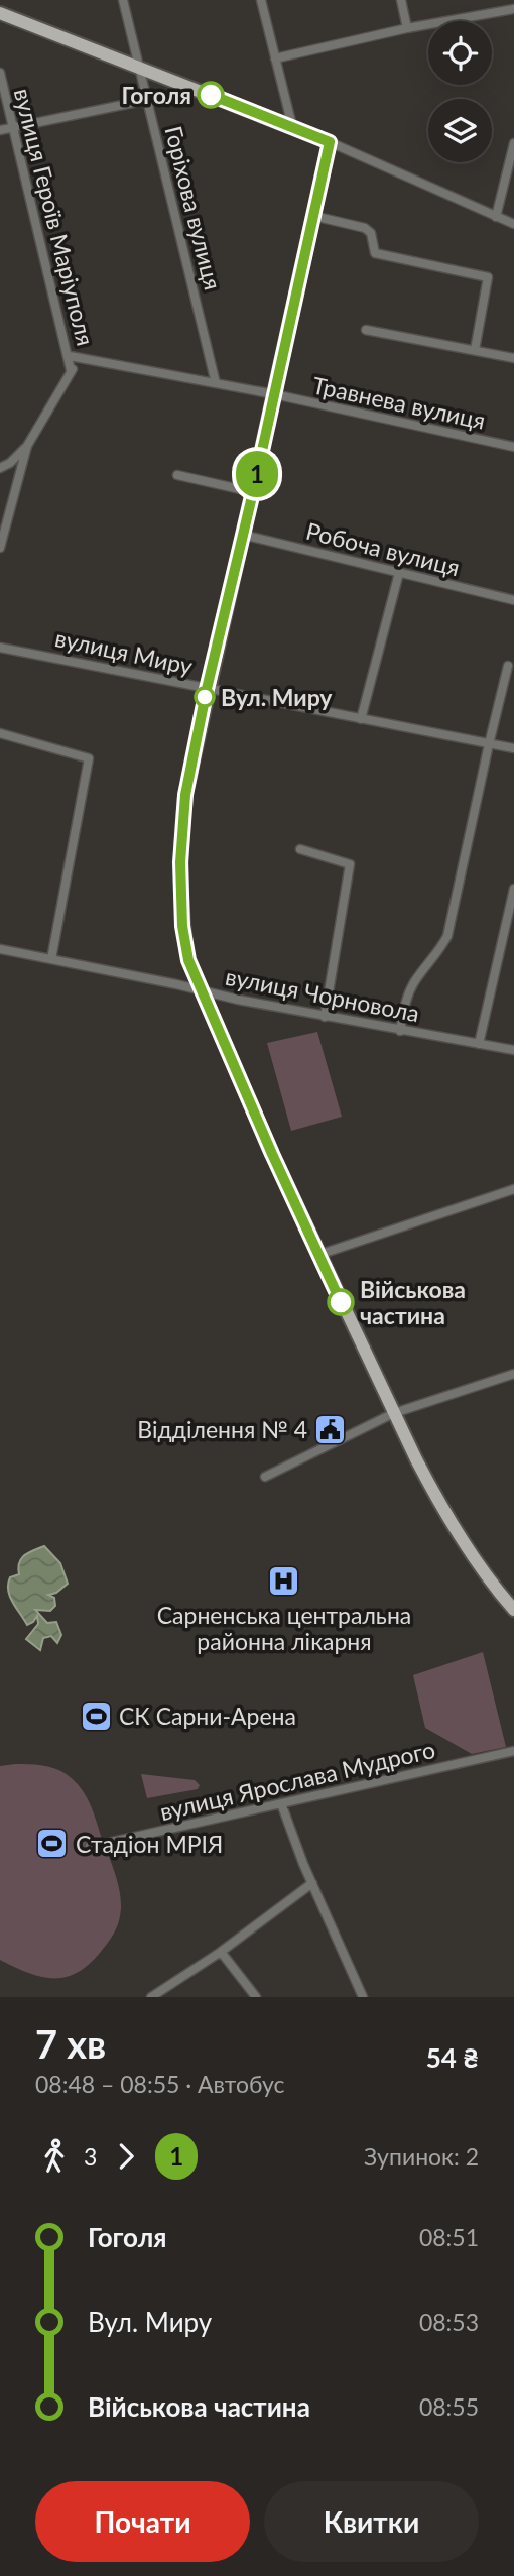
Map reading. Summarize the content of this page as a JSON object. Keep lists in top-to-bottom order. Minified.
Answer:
{"streets":{"street":["Горіхова вулиця","вулиця Героїв Маріуполя","Травнева вулиця","Робоча вулиця","вулиця Миру","вулиця Чорновола","вулиця Ярослава Мудрого"]},"crossings":[["Горіхова вулиця","Травнева вулиця"],["вулиця Героїв Маріуполя","Травнева вулиця"]],"places":{"other":["Гоголя","Вул. Миру","Військова частина"],"public building":["Відділення № 4"],"hospital":["Сарненська центральна районна лікарня"],"sports":["СК Сарни-Арена","Стадіон МРІЯ"]},"lines":["bus line 1"],"page":{"on_map":"1","heading":["7 хв","08:48 – 08:55 · Автобус","54 ₴"],"legs":["3","1","Зупинок: 2"],"list":[{"name":"Гоголя","value":"08:51"},{"name":"Вул. Миру","value":"08:53"},{"name":"Військова частина","value":"08:55"}],"buttons":["Почати","Квитки"]}}
